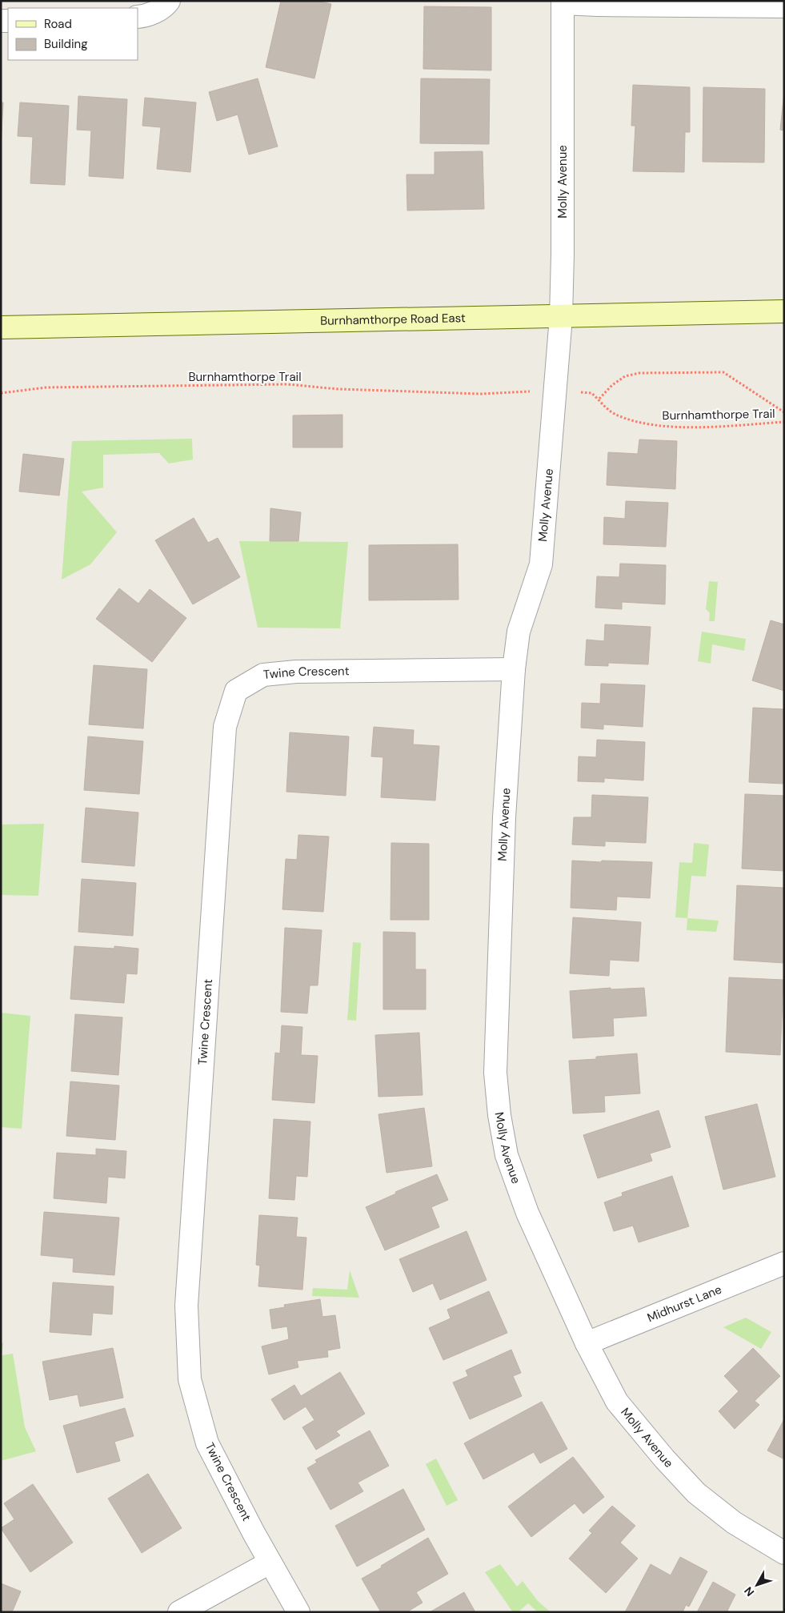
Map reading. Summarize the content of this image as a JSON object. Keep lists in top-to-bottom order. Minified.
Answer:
{"streets":{"main road":["Burnhamthorpe Road East"],"street":["Molly Avenue","Twine Crescent","Midhurst Lane"],"path":["Burnhamthorpe Trail"]},"crossings":[["Molly Avenue","Burnhamthorpe Road East"],["Molly Avenue","Twine Crescent"],["Molly Avenue","Midhurst Lane"]],"legend":["Road","Building"],"north":"bottom left"}
